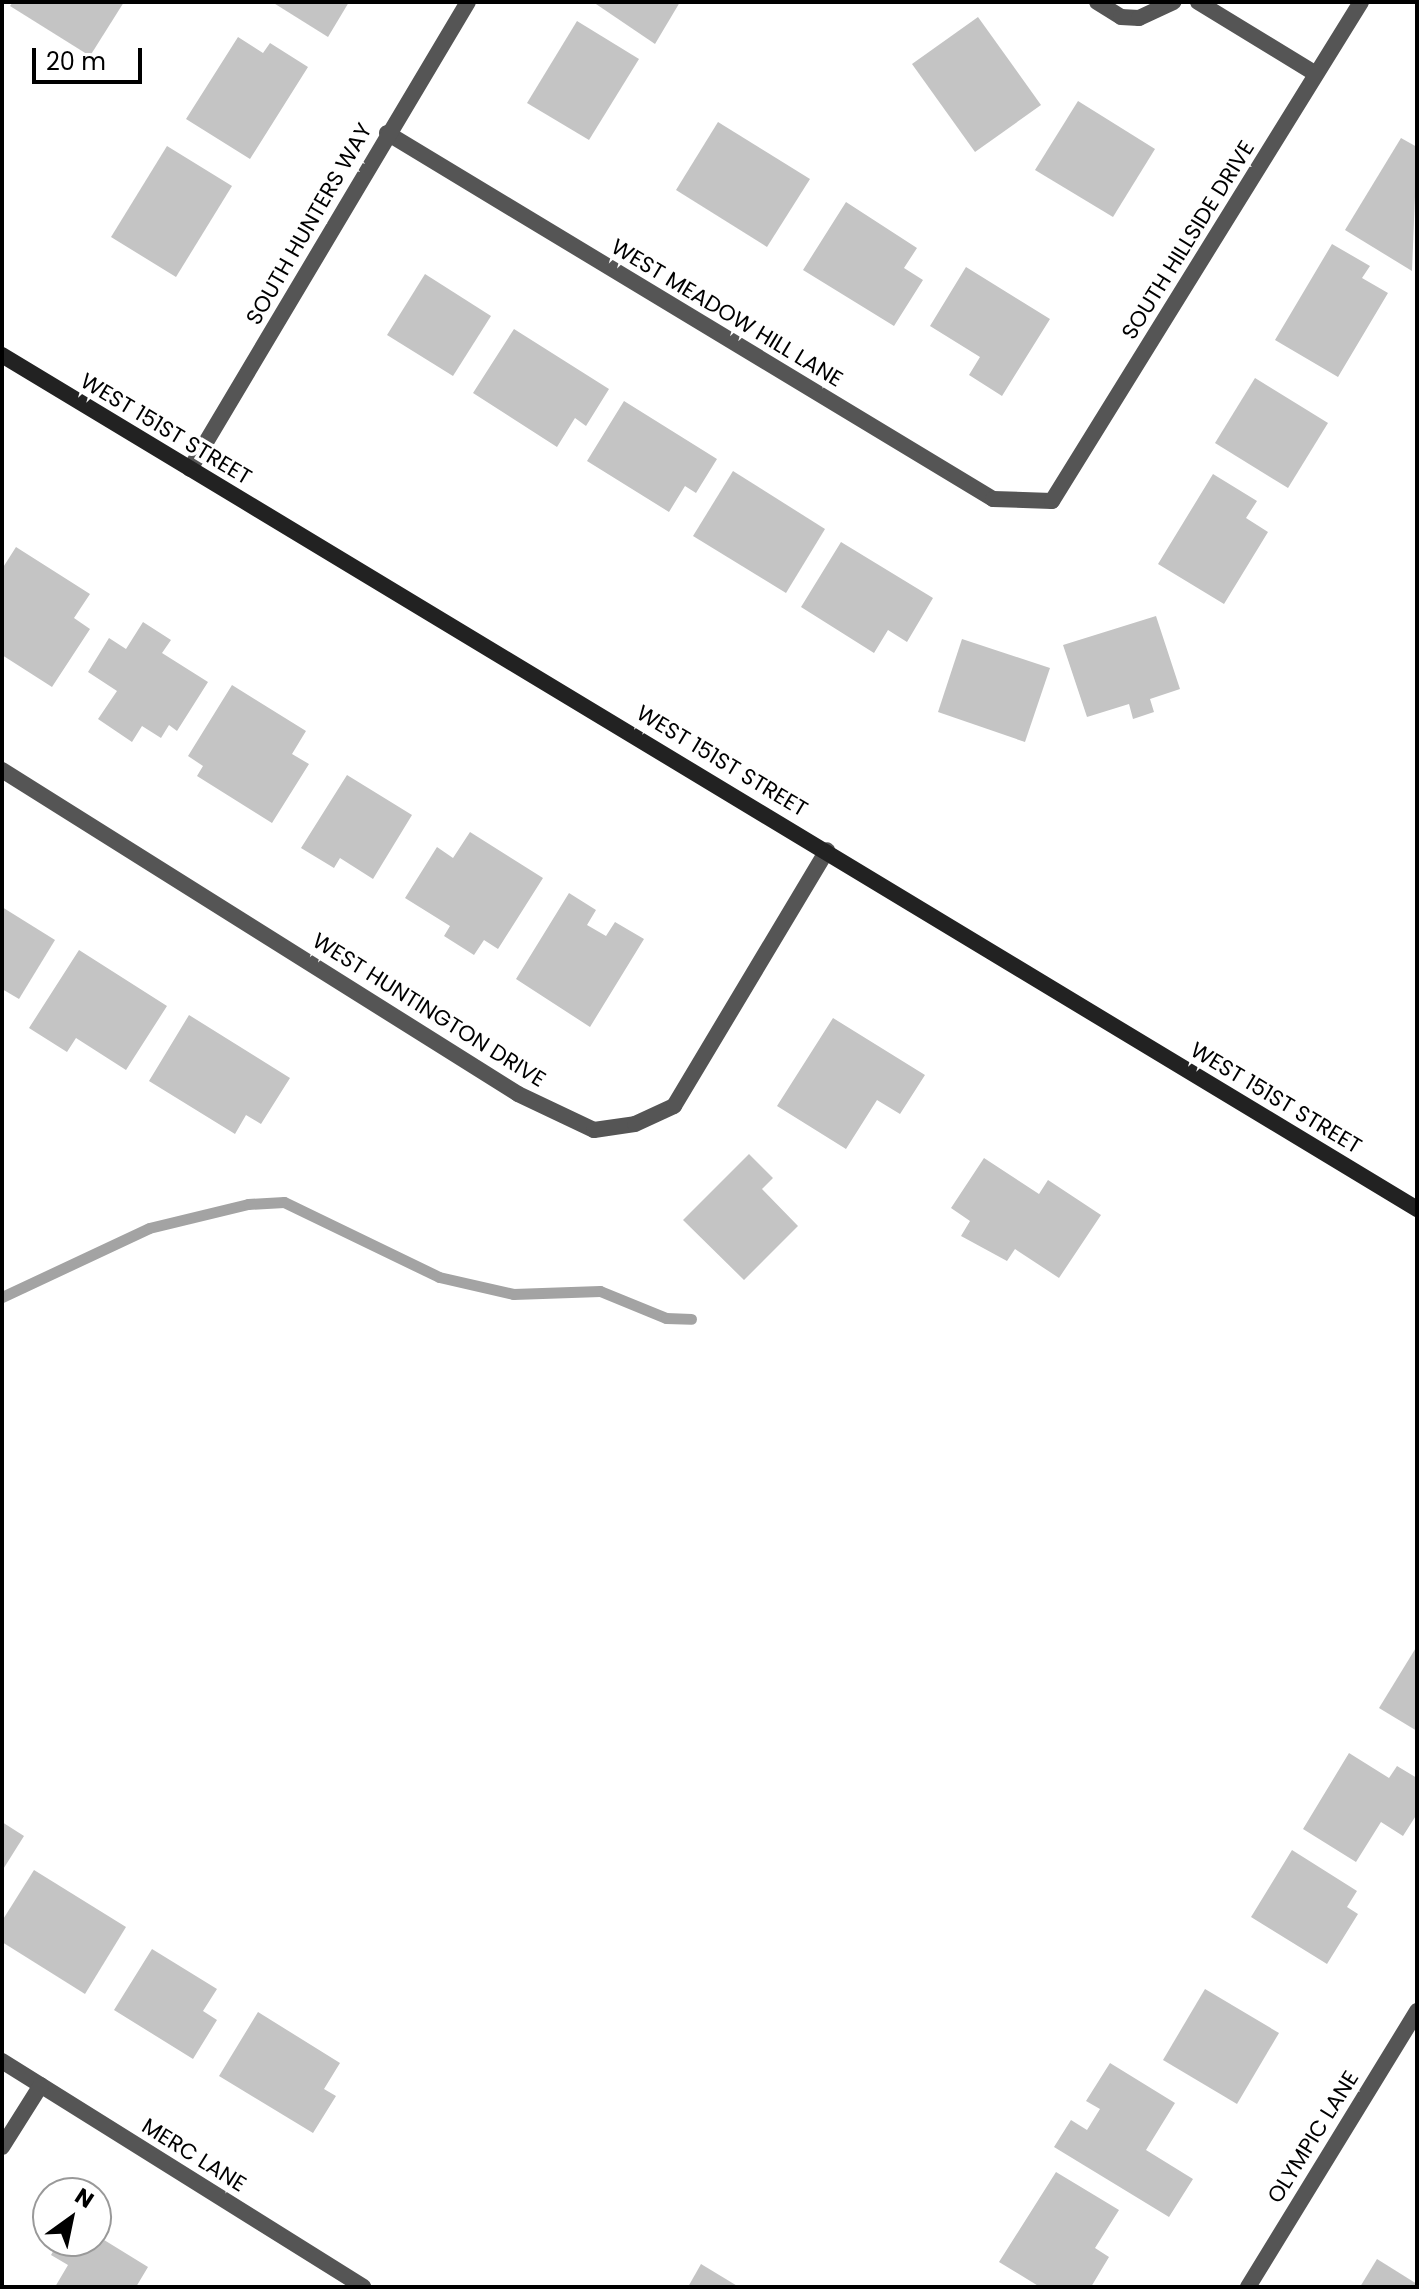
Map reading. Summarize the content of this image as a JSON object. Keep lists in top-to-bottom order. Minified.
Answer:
{"streets":{"street":["SOUTH HUNTERS WAY","SOUTH HILLSIDE DRIVE","WEST MEADOW HILL LANE","WEST 151ST STREET","WEST HUNTINGTON DRIVE","OLYMPIC LANE","MERC LANE"]},"crossings":[["SOUTH HUNTERS WAY","WEST MEADOW HILL LANE"],["SOUTH HUNTERS WAY","WEST 151ST STREET"],["SOUTH HILLSIDE DRIVE","WEST MEADOW HILL LANE"],["WEST 151ST STREET","WEST HUNTINGTON DRIVE"]],"scale_bar":"20 m","north":"top right"}
